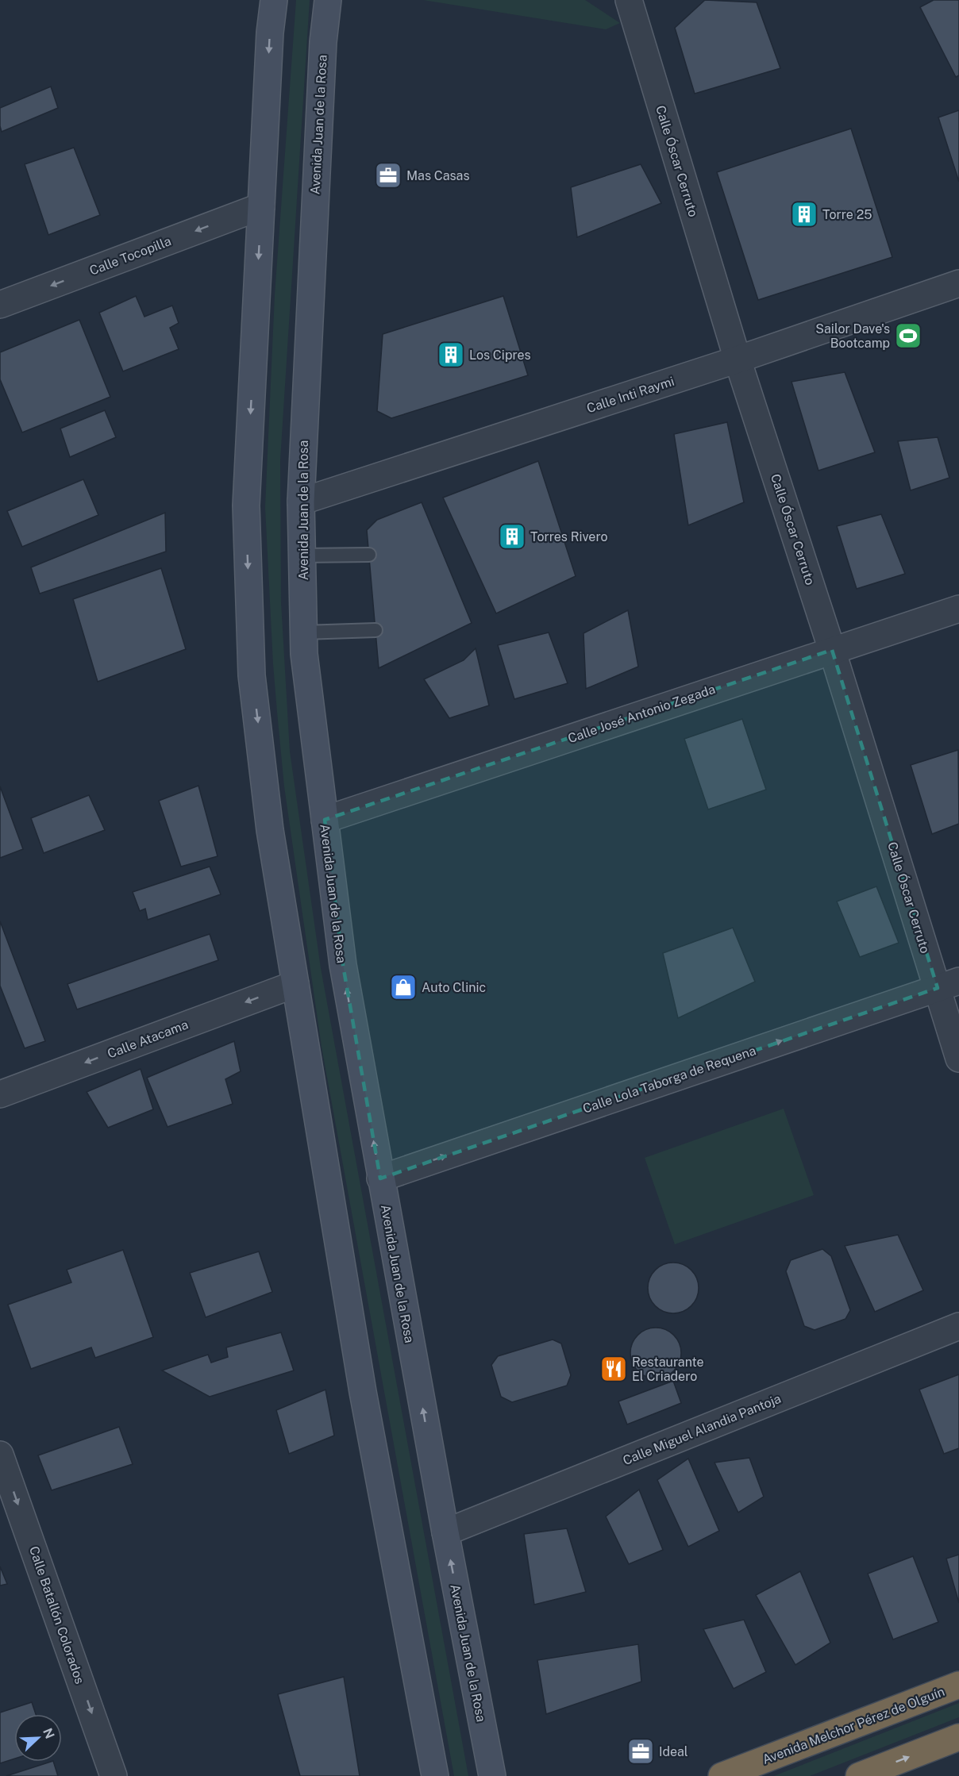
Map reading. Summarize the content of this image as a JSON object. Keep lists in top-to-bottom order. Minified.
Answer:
{"streets":{"highway":["Avenida Melchor Pérez de Olguín"],"main road":["Avenida Juan de la Rosa"],"street":["Calle Óscar Cerruto","Calle Tocopilla","Calle Inti Raymi","Calle José Antonio Zegada","Calle Atacama","Calle Lola Taborga de Requena","Calle Miguel Alandia Pantoja","Calle Batallón Colorados"]},"crossings":[["Avenida Juan de la Rosa","Calle Inti Raymi"],["Avenida Juan de la Rosa","Calle José Antonio Zegada"],["Avenida Juan de la Rosa","Calle Lola Taborga de Requena"],["Avenida Juan de la Rosa","Calle Miguel Alandia Pantoja"],["Calle Óscar Cerruto","Calle Inti Raymi"],["Calle Óscar Cerruto","Calle José Antonio Zegada"],["Calle Óscar Cerruto","Calle Lola Taborga de Requena"]],"one_way":["Calle Tocopilla","Calle Atacama","Calle Lola Taborga de Requena","Calle Batallón Colorados"],"places":{"office":["Mas Casas","Ideal"],"building":["Torre 25","Los Cipres","Torres Rivero"],"sports":["Sailor Dave's Bootcamp"],"shop":["Auto Clinic"],"restaurant":["Restaurante El Criadero"]},"north":"top right"}
